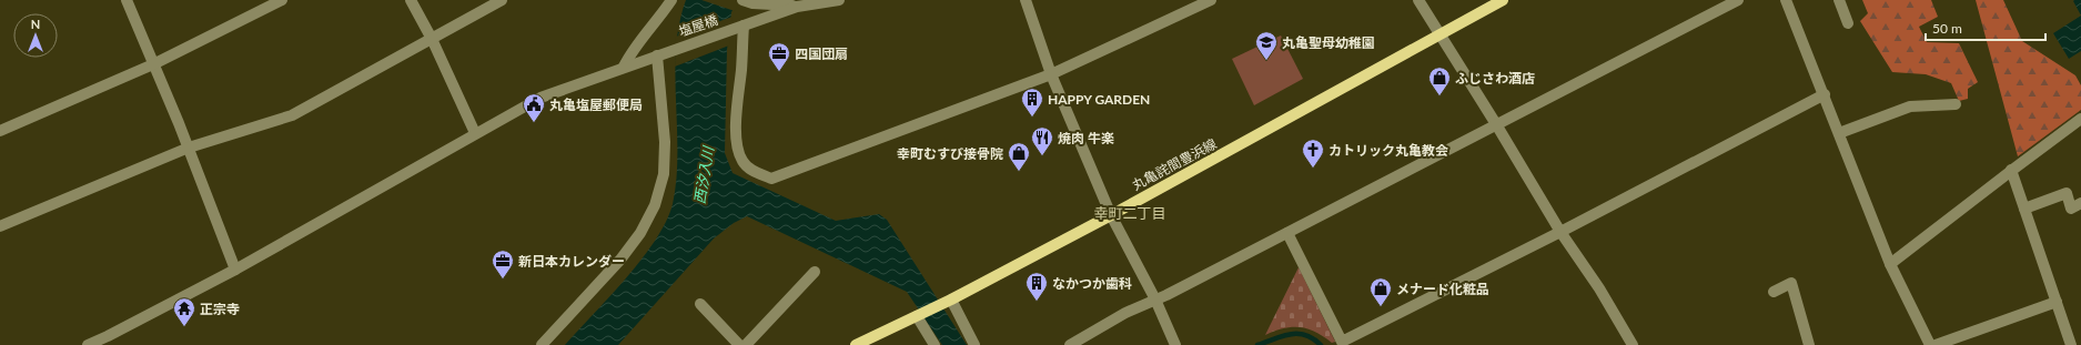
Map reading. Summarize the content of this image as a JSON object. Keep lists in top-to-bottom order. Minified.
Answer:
{"streets":{"main road":["丸亀詫間豊浜線"],"street":["塩屋橋"]},"districts":["幸町二丁目"],"water":["西汐入川"],"places":{"school or university":["丸亀聖母幼稚園"],"office":["四国団扇","新日本カレンダー"],"shop":["ふじさわ酒店","幸町むすび接骨院","メナード化粧品"],"building":["HAPPY GARDEN","なかつか歯科"],"public building":["丸亀塩屋郵便局"],"restaurant":["焼肉 牛楽"],"church":["カトリック丸亀教会"],"temple":["正宗寺"]},"scale_bar":"50 m","north":"top"}
